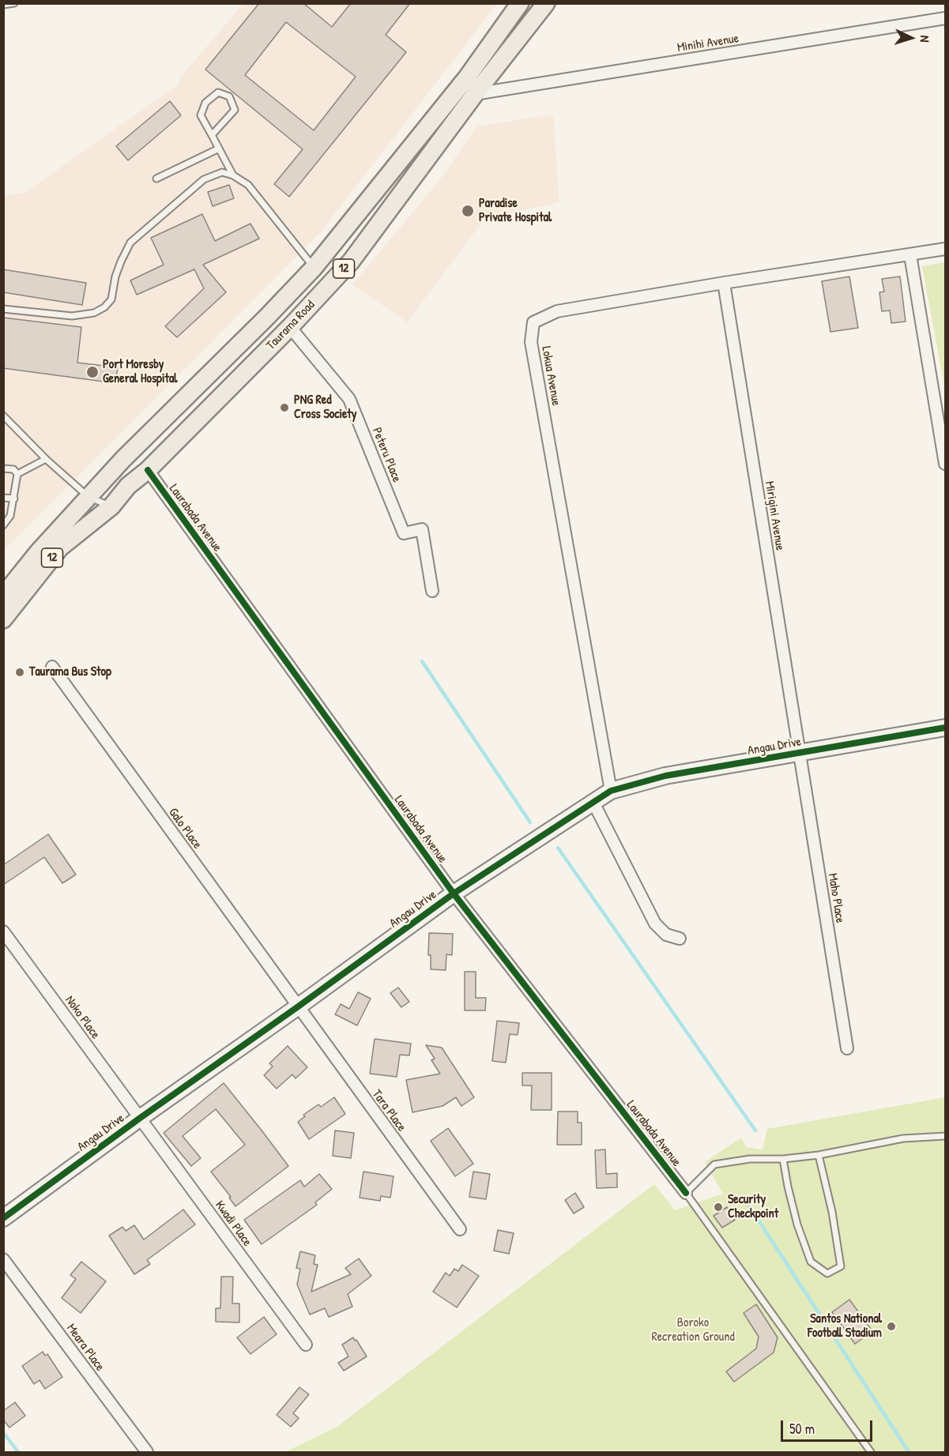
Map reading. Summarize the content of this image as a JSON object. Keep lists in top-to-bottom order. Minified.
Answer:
{"streets":{"main road":["12","Taurama Road"],"street":["Minihi Avenue","Lokua Avenue","Peteru Place","Mirigini Avenue","Laurabada Avenue","Angau Drive","Galo Place","Maho Place","Noko Place","Tara Place","Kwadi Place","Meara Place"]},"crossings":[["Minihi Avenue","Taurama Road"],["Taurama Road","Peteru Place"],["Taurama Road","Laurabada Avenue"],["Lokua Avenue","Mirigini Avenue"],["Lokua Avenue","Angau Drive"],["Mirigini Avenue","Angau Drive"],["Mirigini Avenue","Maho Place"],["Laurabada Avenue","Angau Drive"],["Angau Drive","Galo Place"],["Angau Drive","Maho Place"],["Angau Drive","Noko Place"],["Angau Drive","Tara Place"],["Angau Drive","Kwadi Place"],["Galo Place","Tara Place"],["Noko Place","Kwadi Place"]],"parks":["Boroko Recreation Ground"],"places":["Paradise Private Hospital","Port Moresby General Hospital","PNG Red Cross Society","Taurama Bus Stop","Security Checkpoint","Santos National Football Stadium"],"scale_bar":"50 m","north":"right"}
